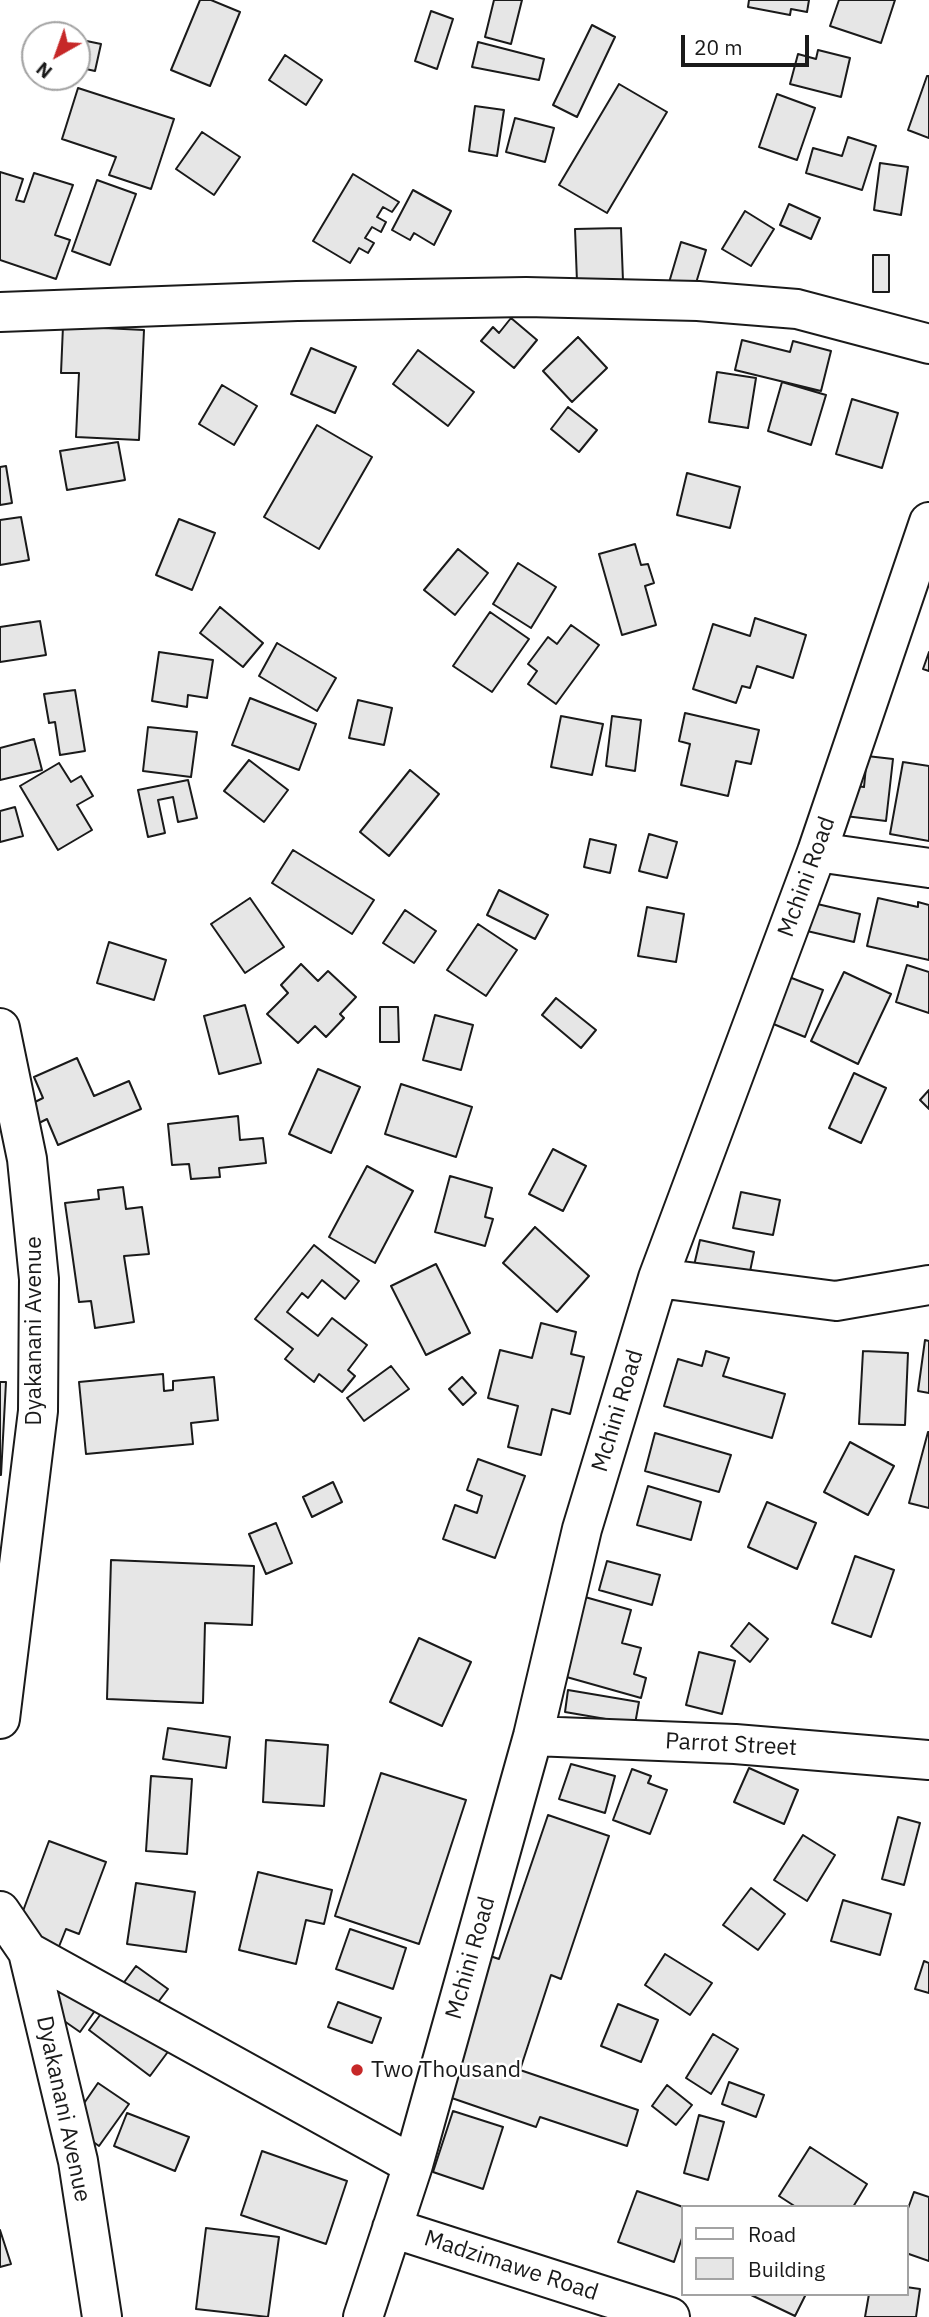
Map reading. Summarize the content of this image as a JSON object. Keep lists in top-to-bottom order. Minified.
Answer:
{"streets":{"street":["Mchini Road","Dyakanani Avenue","Parrot Street","Madzimawe Road"]},"crossings":[["Mchini Road","Parrot Street"],["Mchini Road","Madzimawe Road"]],"places":["Two Thousand"],"legend":["Road","Building"],"scale_bar":"20 m","north":"bottom left"}
